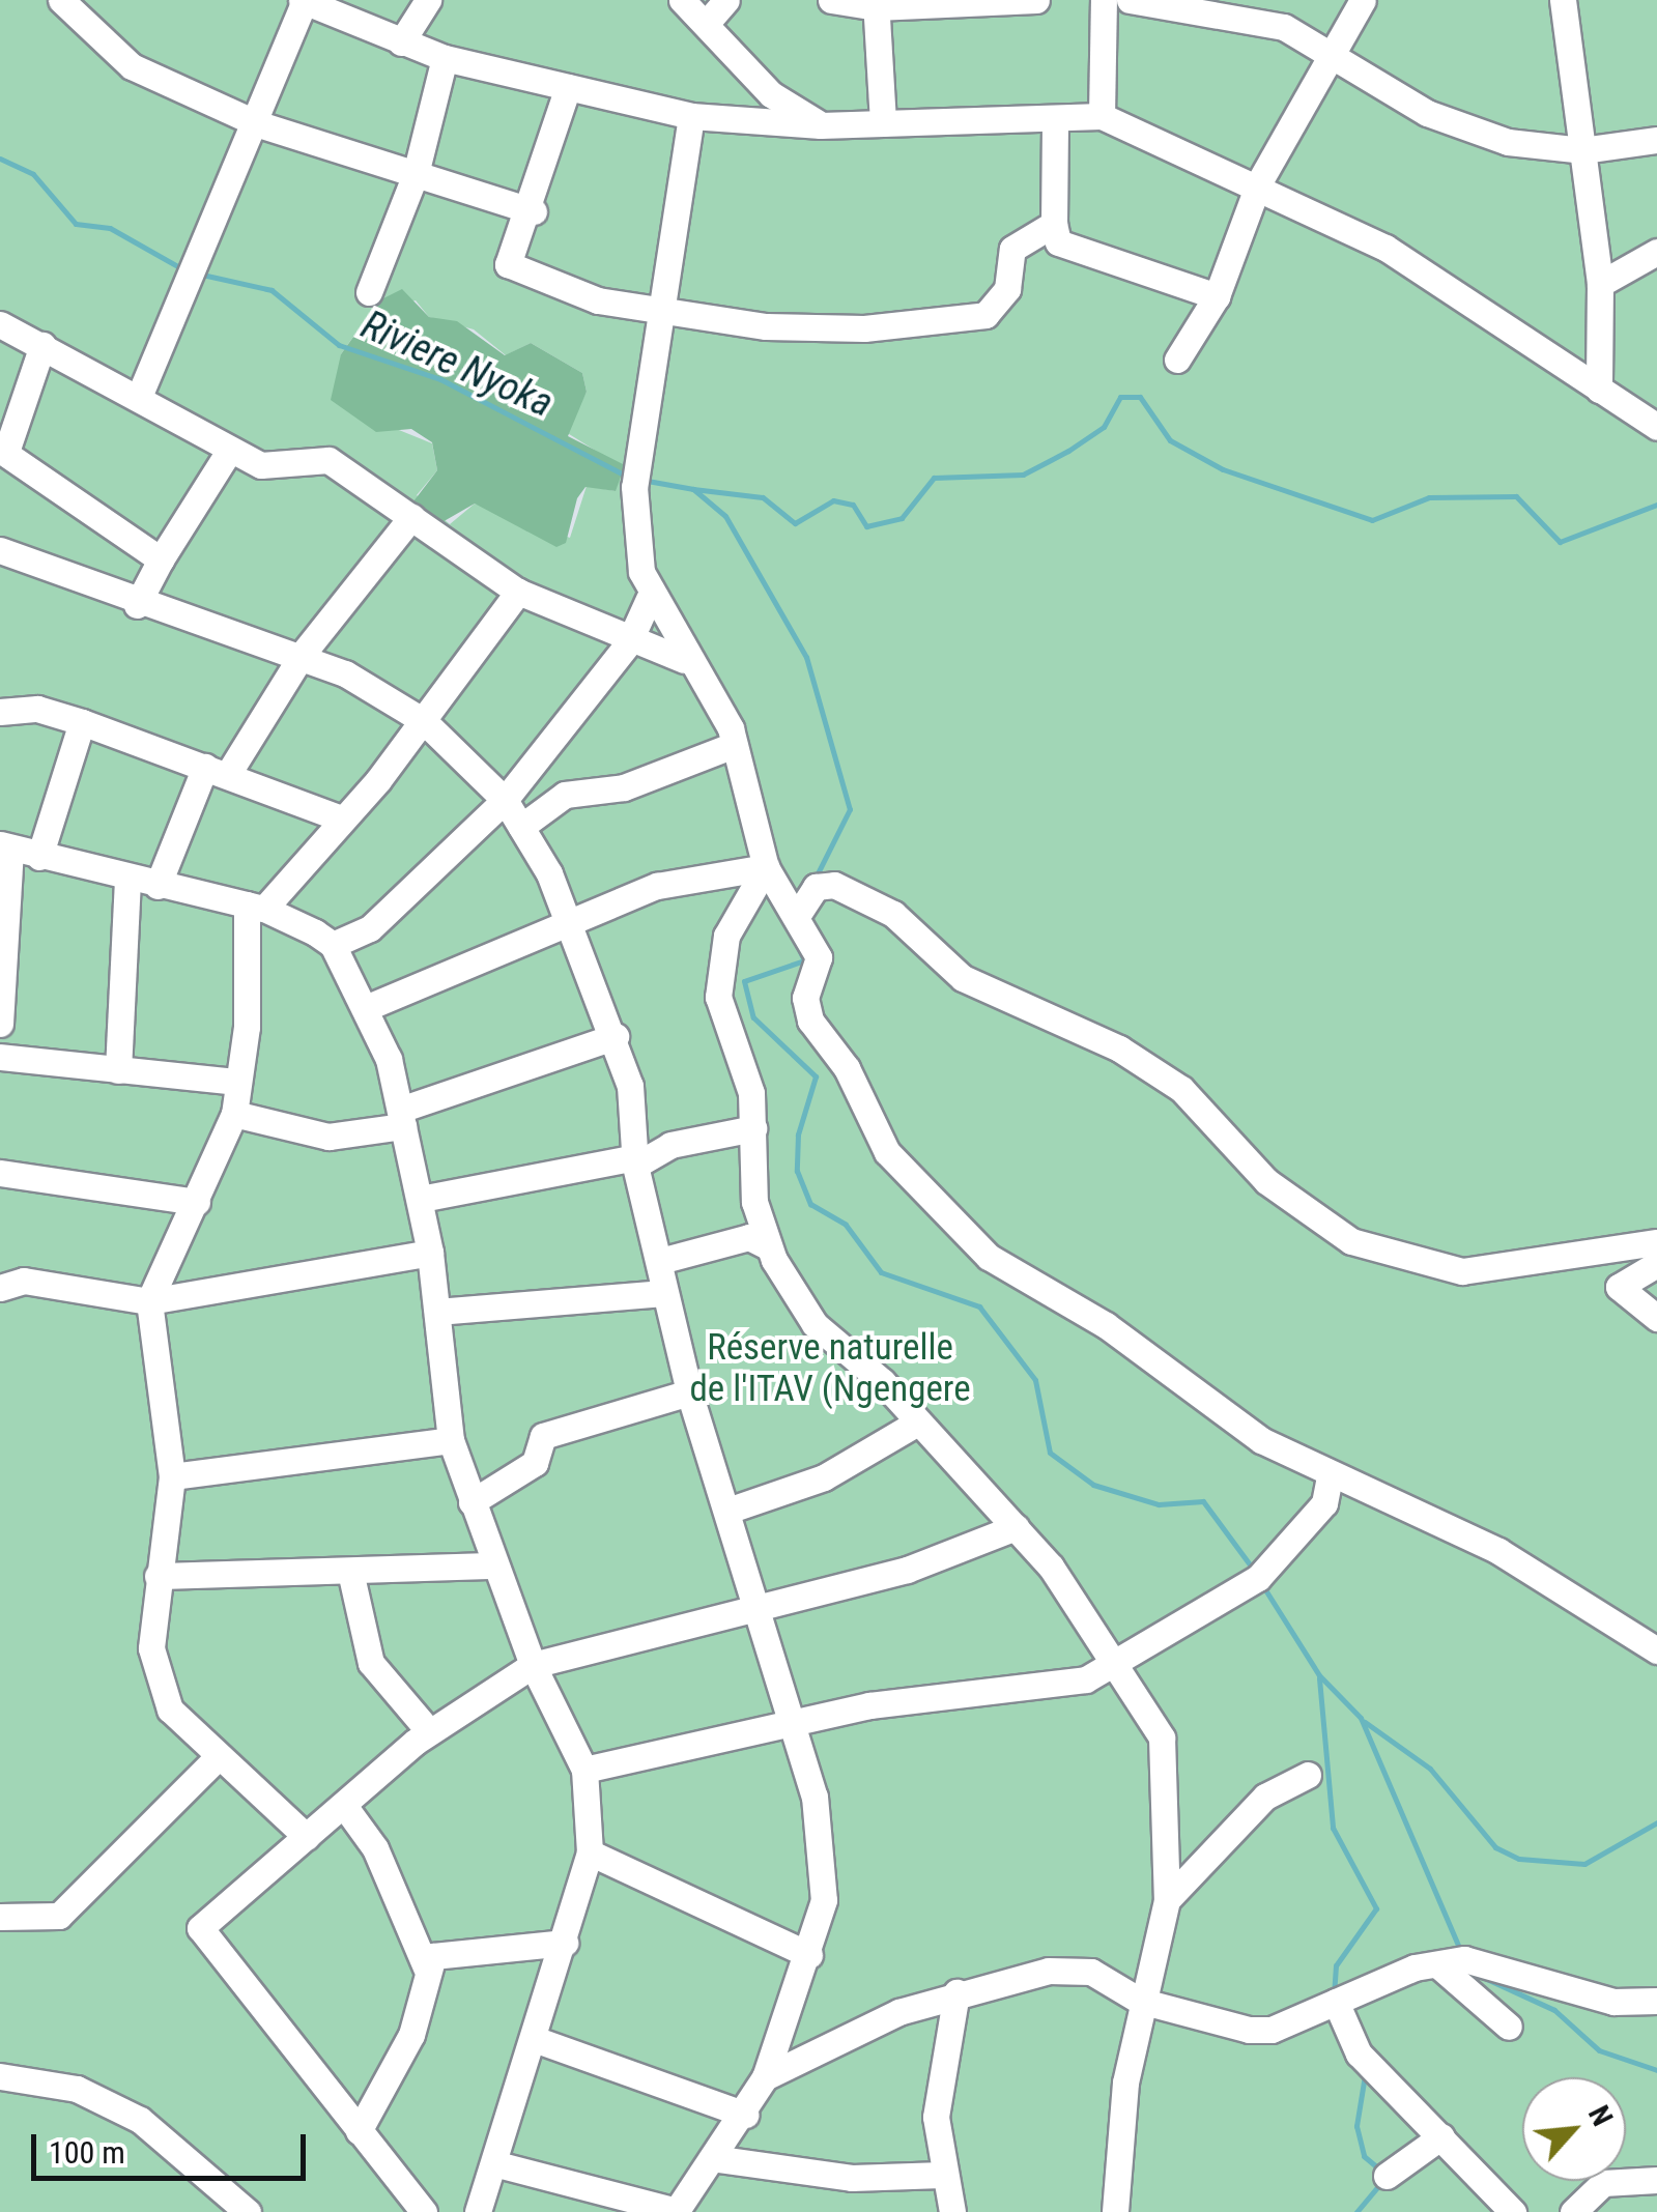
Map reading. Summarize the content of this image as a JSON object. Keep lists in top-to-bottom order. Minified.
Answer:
{"water":["Riviere Nyoka"],"parks":["Réserve naturelle de l'ITAV (Ngengere"],"scale_bar":"100 m","north":"top right"}
